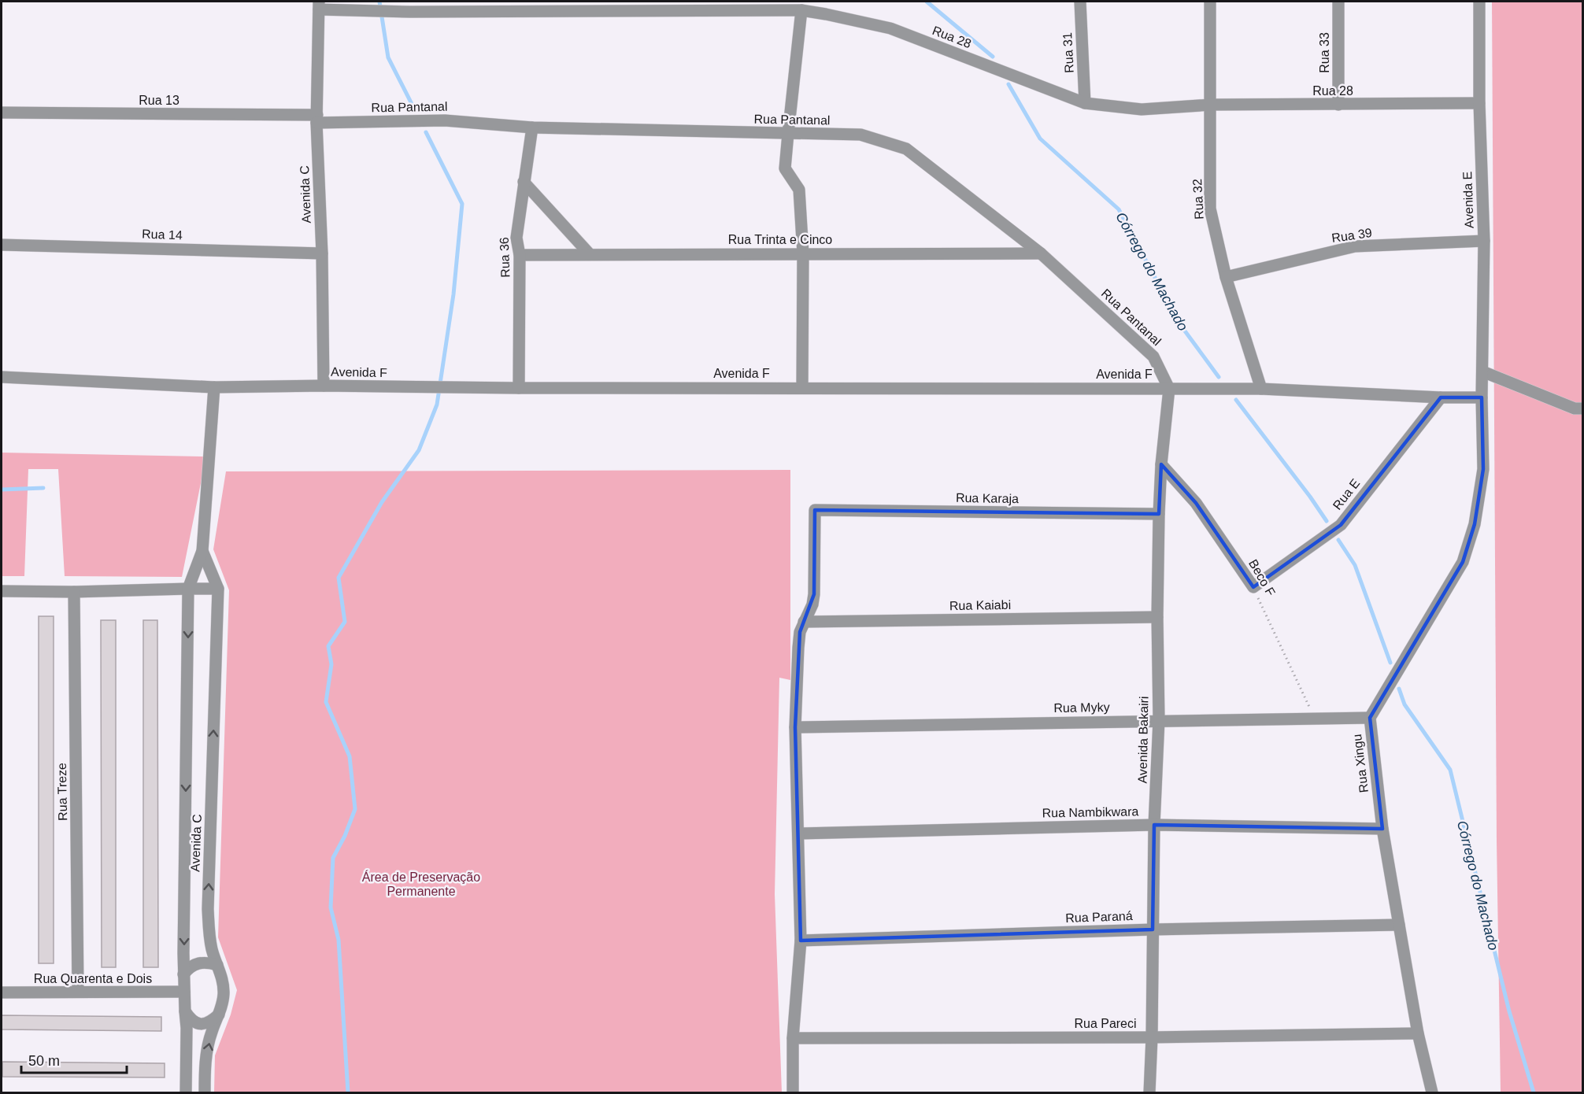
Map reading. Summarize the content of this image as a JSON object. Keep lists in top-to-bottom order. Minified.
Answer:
{"streets":{"street":["Rua 28","Rua 31","Rua 33","Rua 13","Rua Pantanal","Avenida C","Rua 32","Avenida E","Rua 14","Rua 39","Rua Trinta e Cinco","Rua 36","Avenida F","Rua E","Rua Karaja","Beco F","Rua Kaiabi","Rua Myky","Avenida Bakairi","Rua Xingu","Rua Treze","Rua Nambikwara","Rua Paraná","Rua Quarenta e Dois","Rua Pareci"]},"crossings":[["Rua 28","Rua 31"],["Rua 28","Rua 33"],["Rua 28","Avenida C"],["Rua 28","Rua 32"],["Rua 28","Avenida E"],["Rua 13","Rua Pantanal"],["Rua 13","Avenida C"],["Rua Pantanal","Avenida C"],["Rua Pantanal","Rua Trinta e Cinco"],["Rua Pantanal","Rua 36"],["Rua Pantanal","Avenida F"],["Rua Pantanal","Avenida Bakairi"],["Avenida C","Rua 14"],["Avenida C","Avenida F"],["Avenida C","Rua Quarenta e Dois"],["Rua 32","Rua 39"],["Rua 32","Avenida F"],["Avenida E","Rua 39"],["Avenida E","Avenida F"],["Avenida E","Rua Xingu"],["Rua Trinta e Cinco","Rua 36"],["Rua 36","Avenida F"],["Avenida F","Rua E"],["Avenida F","Avenida Bakairi"],["Avenida F","Rua Xingu"],["Rua E","Beco F"],["Rua Karaja","Rua Kaiabi"],["Rua Karaja","Avenida Bakairi"],["Beco F","Rua Myky"],["Beco F","Avenida Bakairi"],["Rua Kaiabi","Avenida Bakairi"],["Rua Myky","Avenida Bakairi"],["Rua Myky","Rua Xingu"],["Avenida Bakairi","Rua Nambikwara"],["Avenida Bakairi","Rua Paraná"],["Avenida Bakairi","Rua Pareci"],["Rua Xingu","Rua Nambikwara"],["Rua Xingu","Rua Paraná"],["Rua Xingu","Rua Pareci"],["Rua Treze","Rua Quarenta e Dois"]],"water":["Córrego do Machado"],"parks":["Área de Preservação Permanente"],"scale_bar":"50 m"}
